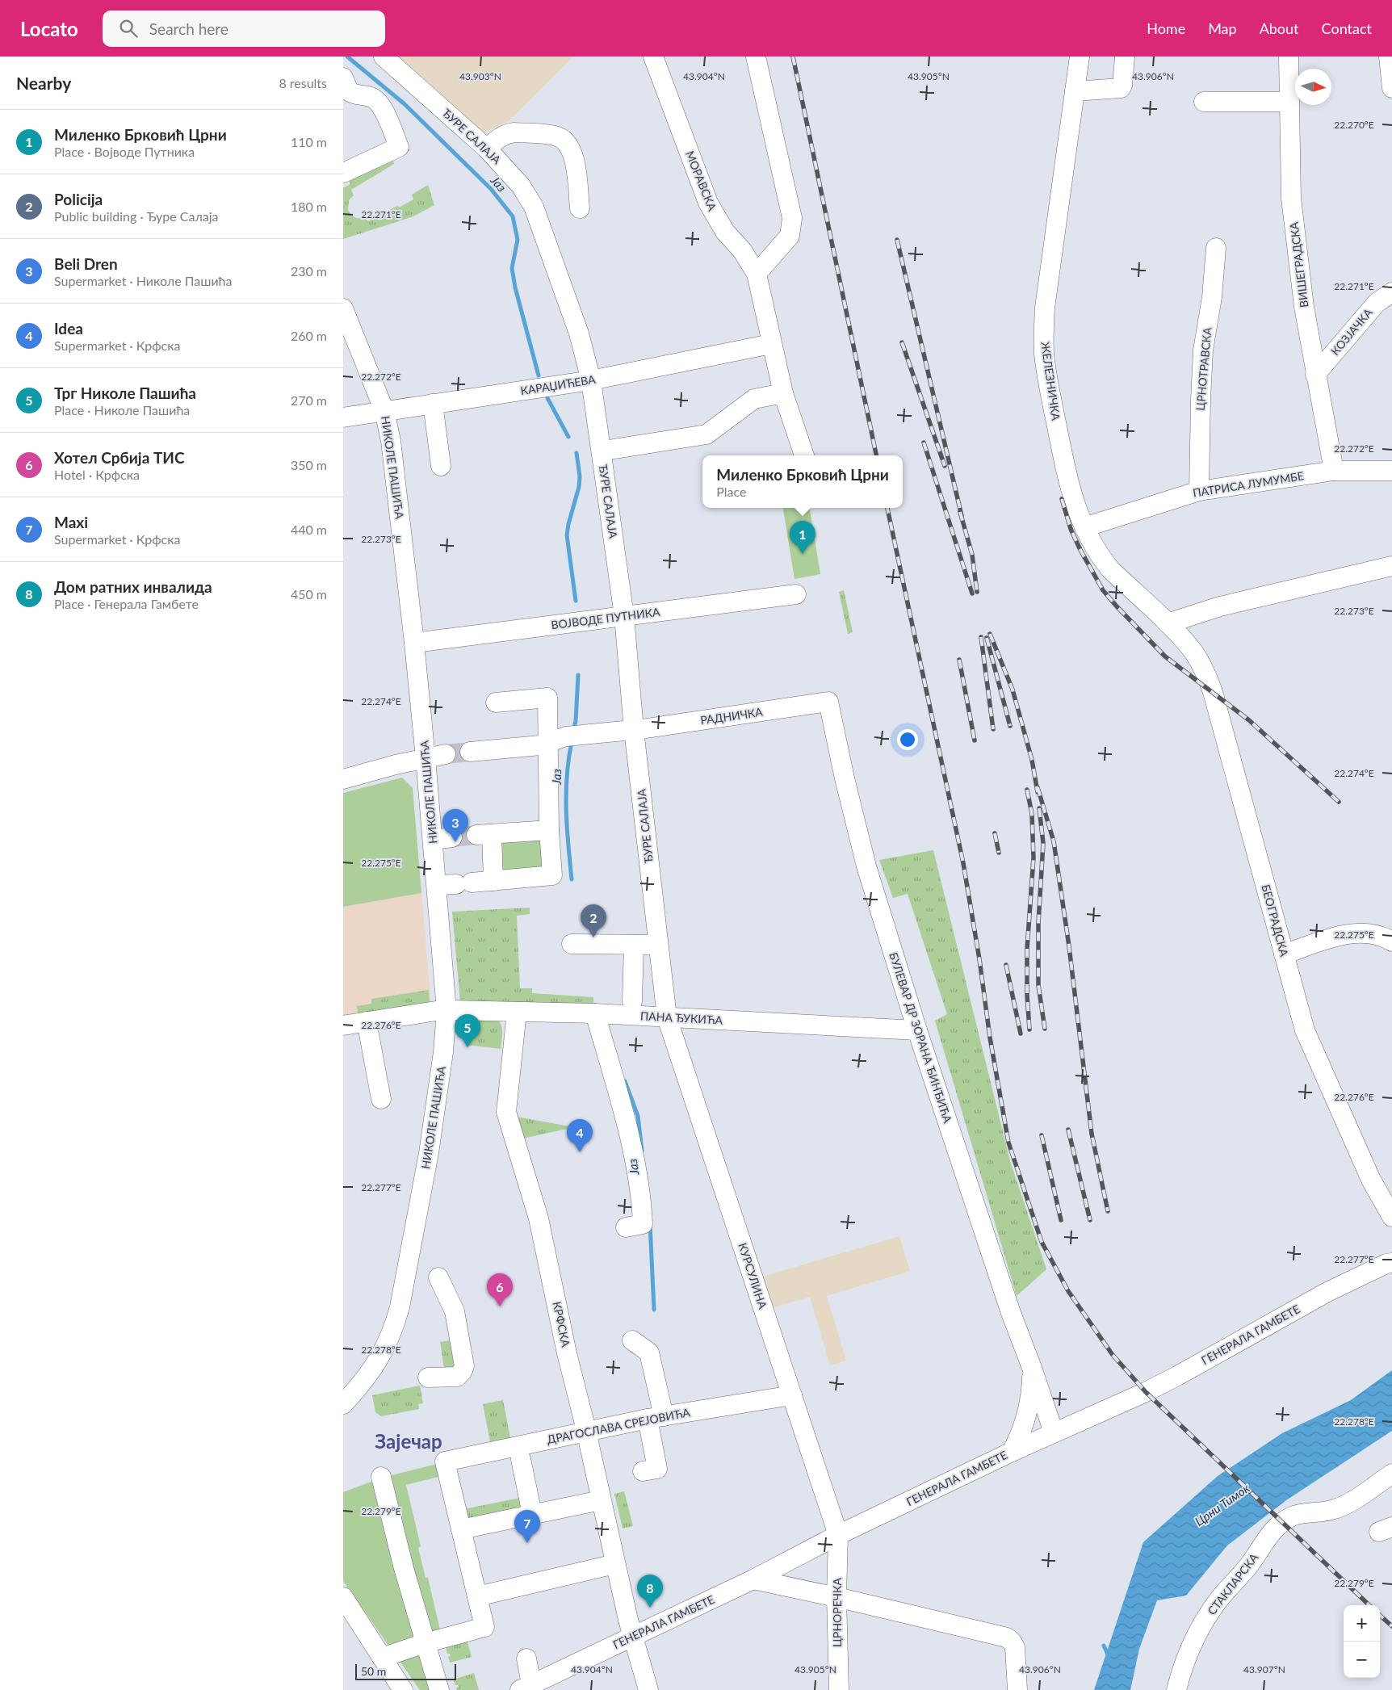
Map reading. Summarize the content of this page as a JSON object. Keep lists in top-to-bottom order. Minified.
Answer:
{"streets":{"street":["ЂУРЕ САЛАЈА","МОРАВСКА","ВИШЕГРАДСКА","КОЗЈАЧКА","ЦРНОТРАВСКА","ЖЕЛЕЗНИЧКА","КАРАЏИЋЕВА","НИКОЛЕ ПАШИЋА","ПАТРИСА ЛУМУМБЕ","ВОЈВОДЕ ПУТНИКА","РАДНИЧКА","БЕОГРАДСКА","ПАНА ЂУКИЋА","БУЛЕВАР ДР ЗОРАНА ЂИНЂИЋА","КУРСУЛИНА","КРФСКА","ГЕНЕРАЛА ГАМБЕТЕ","ДРАГОСЛАВА СРЕЈОВИЋА","СТАКЛАРСКА","ЦРНОРЕЧКА"]},"crossings":[["ЂУРЕ САЛАЈА","КАРАЏИЋЕВА"],["ЂУРЕ САЛАЈА","ВОЈВОДЕ ПУТНИКА"],["ЂУРЕ САЛАЈА","РАДНИЧКА"],["ЂУРЕ САЛАЈА","ПАНА ЂУКИЋА"],["ЂУРЕ САЛАЈА","КУРСУЛИНА"],["МОРАВСКА","КАРАЏИЋЕВА"],["ВИШЕГРАДСКА","КОЗЈАЧКА"],["ВИШЕГРАДСКА","ПАТРИСА ЛУМУМБЕ"],["ЦРНОТРАВСКА","ПАТРИСА ЛУМУМБЕ"],["ЖЕЛЕЗНИЧКА","ПАТРИСА ЛУМУМБЕ"],["ЖЕЛЕЗНИЧКА","БЕОГРАДСКА"],["КАРАЏИЋЕВА","НИКОЛЕ ПАШИЋА"],["НИКОЛЕ ПАШИЋА","ВОЈВОДЕ ПУТНИКА"],["НИКОЛЕ ПАШИЋА","ПАНА ЂУКИЋА"],["РАДНИЧКА","БУЛЕВАР ДР ЗОРАНА ЂИНЂИЋА"],["ПАНА ЂУКИЋА","БУЛЕВАР ДР ЗОРАНА ЂИНЂИЋА"],["ПАНА ЂУКИЋА","КУРСУЛИНА"],["ПАНА ЂУКИЋА","КРФСКА"],["БУЛЕВАР ДР ЗОРАНА ЂИНЂИЋА","ГЕНЕРАЛА ГАМБЕТЕ"],["КУРСУЛИНА","ГЕНЕРАЛА ГАМБЕТЕ"],["КУРСУЛИНА","ДРАГОСЛАВА СРЕЈОВИЋА"],["КУРСУЛИНА","ЦРНОРЕЧКА"],["КРФСКА","ГЕНЕРАЛА ГАМБЕТЕ"],["КРФСКА","ДРАГОСЛАВА СРЕЈОВИЋА"],["ГЕНЕРАЛА ГАМБЕТЕ","ЦРНОРЕЧКА"]],"districts":["Зајечар"],"water":["Јаз","Црни Тимок"],"scale_bar":"50 m","north":"right","page":{"header":"Locato","search":"Search here","nav":["Home","Map","About","Contact"],"heading":["Nearby","8 results"],"list":[{"mark":"1","name":"Миленко Брковић Црни","note":"Place · Војводе Путника","value":"110 m"},{"mark":"2","name":"Policija","note":"Public building · Ђуре Салаја","value":"180 m"},{"mark":"3","name":"Beli Dren","note":"Supermarket · Николе Пашића","value":"230 m"},{"mark":"4","name":"Idea","note":"Supermarket · Крфска","value":"260 m"},{"mark":"5","name":"Трг Николе Пашића","note":"Place · Николе Пашића","value":"270 m"},{"mark":"6","name":"Хотел Србија ТИС","note":"Hotel · Крфска","value":"350 m"},{"mark":"7","name":"Maxi","note":"Supermarket · Крфска","value":"440 m"},{"mark":"8","name":"Дом ратних инвалида","note":"Place · Генерала Гамбете","value":"450 m"}],"popup":["Миленко Брковић Црни","Place"],"pins":["1","3","2","5","4","6","7","8"],"map_buttons":["+","−"],"scale":"50 m"},"coordinates":["43.903°N","43.904°N","43.905°N","43.906°N","22.270°E","22.271°E","22.272°E","22.273°E","22.274°E","22.275°E","22.276°E","22.277°E","22.278°E","22.279°E","43.907°N"]}
